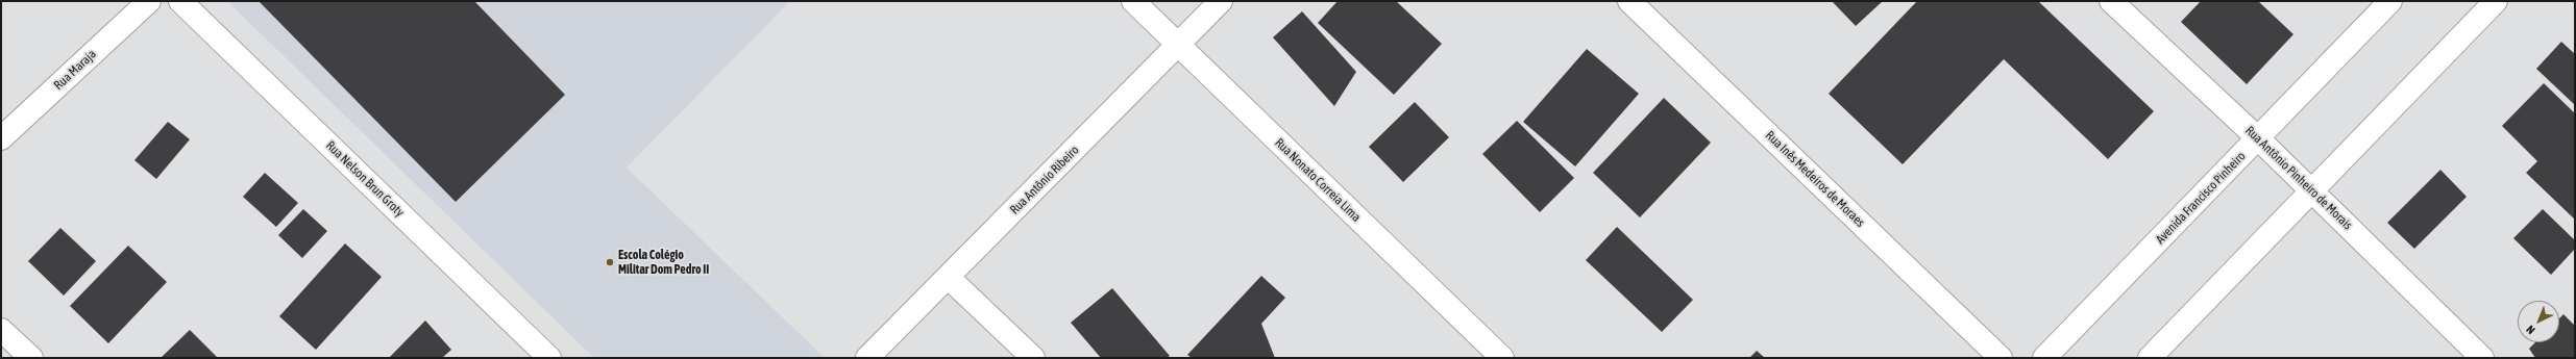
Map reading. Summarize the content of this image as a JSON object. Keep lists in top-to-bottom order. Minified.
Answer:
{"streets":{"street":["Rua Maraja","Rua Antônio Pinheiro de Morais","Rua Nelson Brun Groty","Rua Inês Medeiros de Moraes","Rua Antônio Ribeiro","Rua Nonato Correia Lima","Avenida Francisco Pinheiro"]},"crossings":[["Rua Antônio Pinheiro de Morais","Avenida Francisco Pinheiro"],["Rua Antônio Ribeiro","Rua Nonato Correia Lima"]],"places":["Escola Colégio Militar Dom Pedro II"],"north":"bottom left"}
